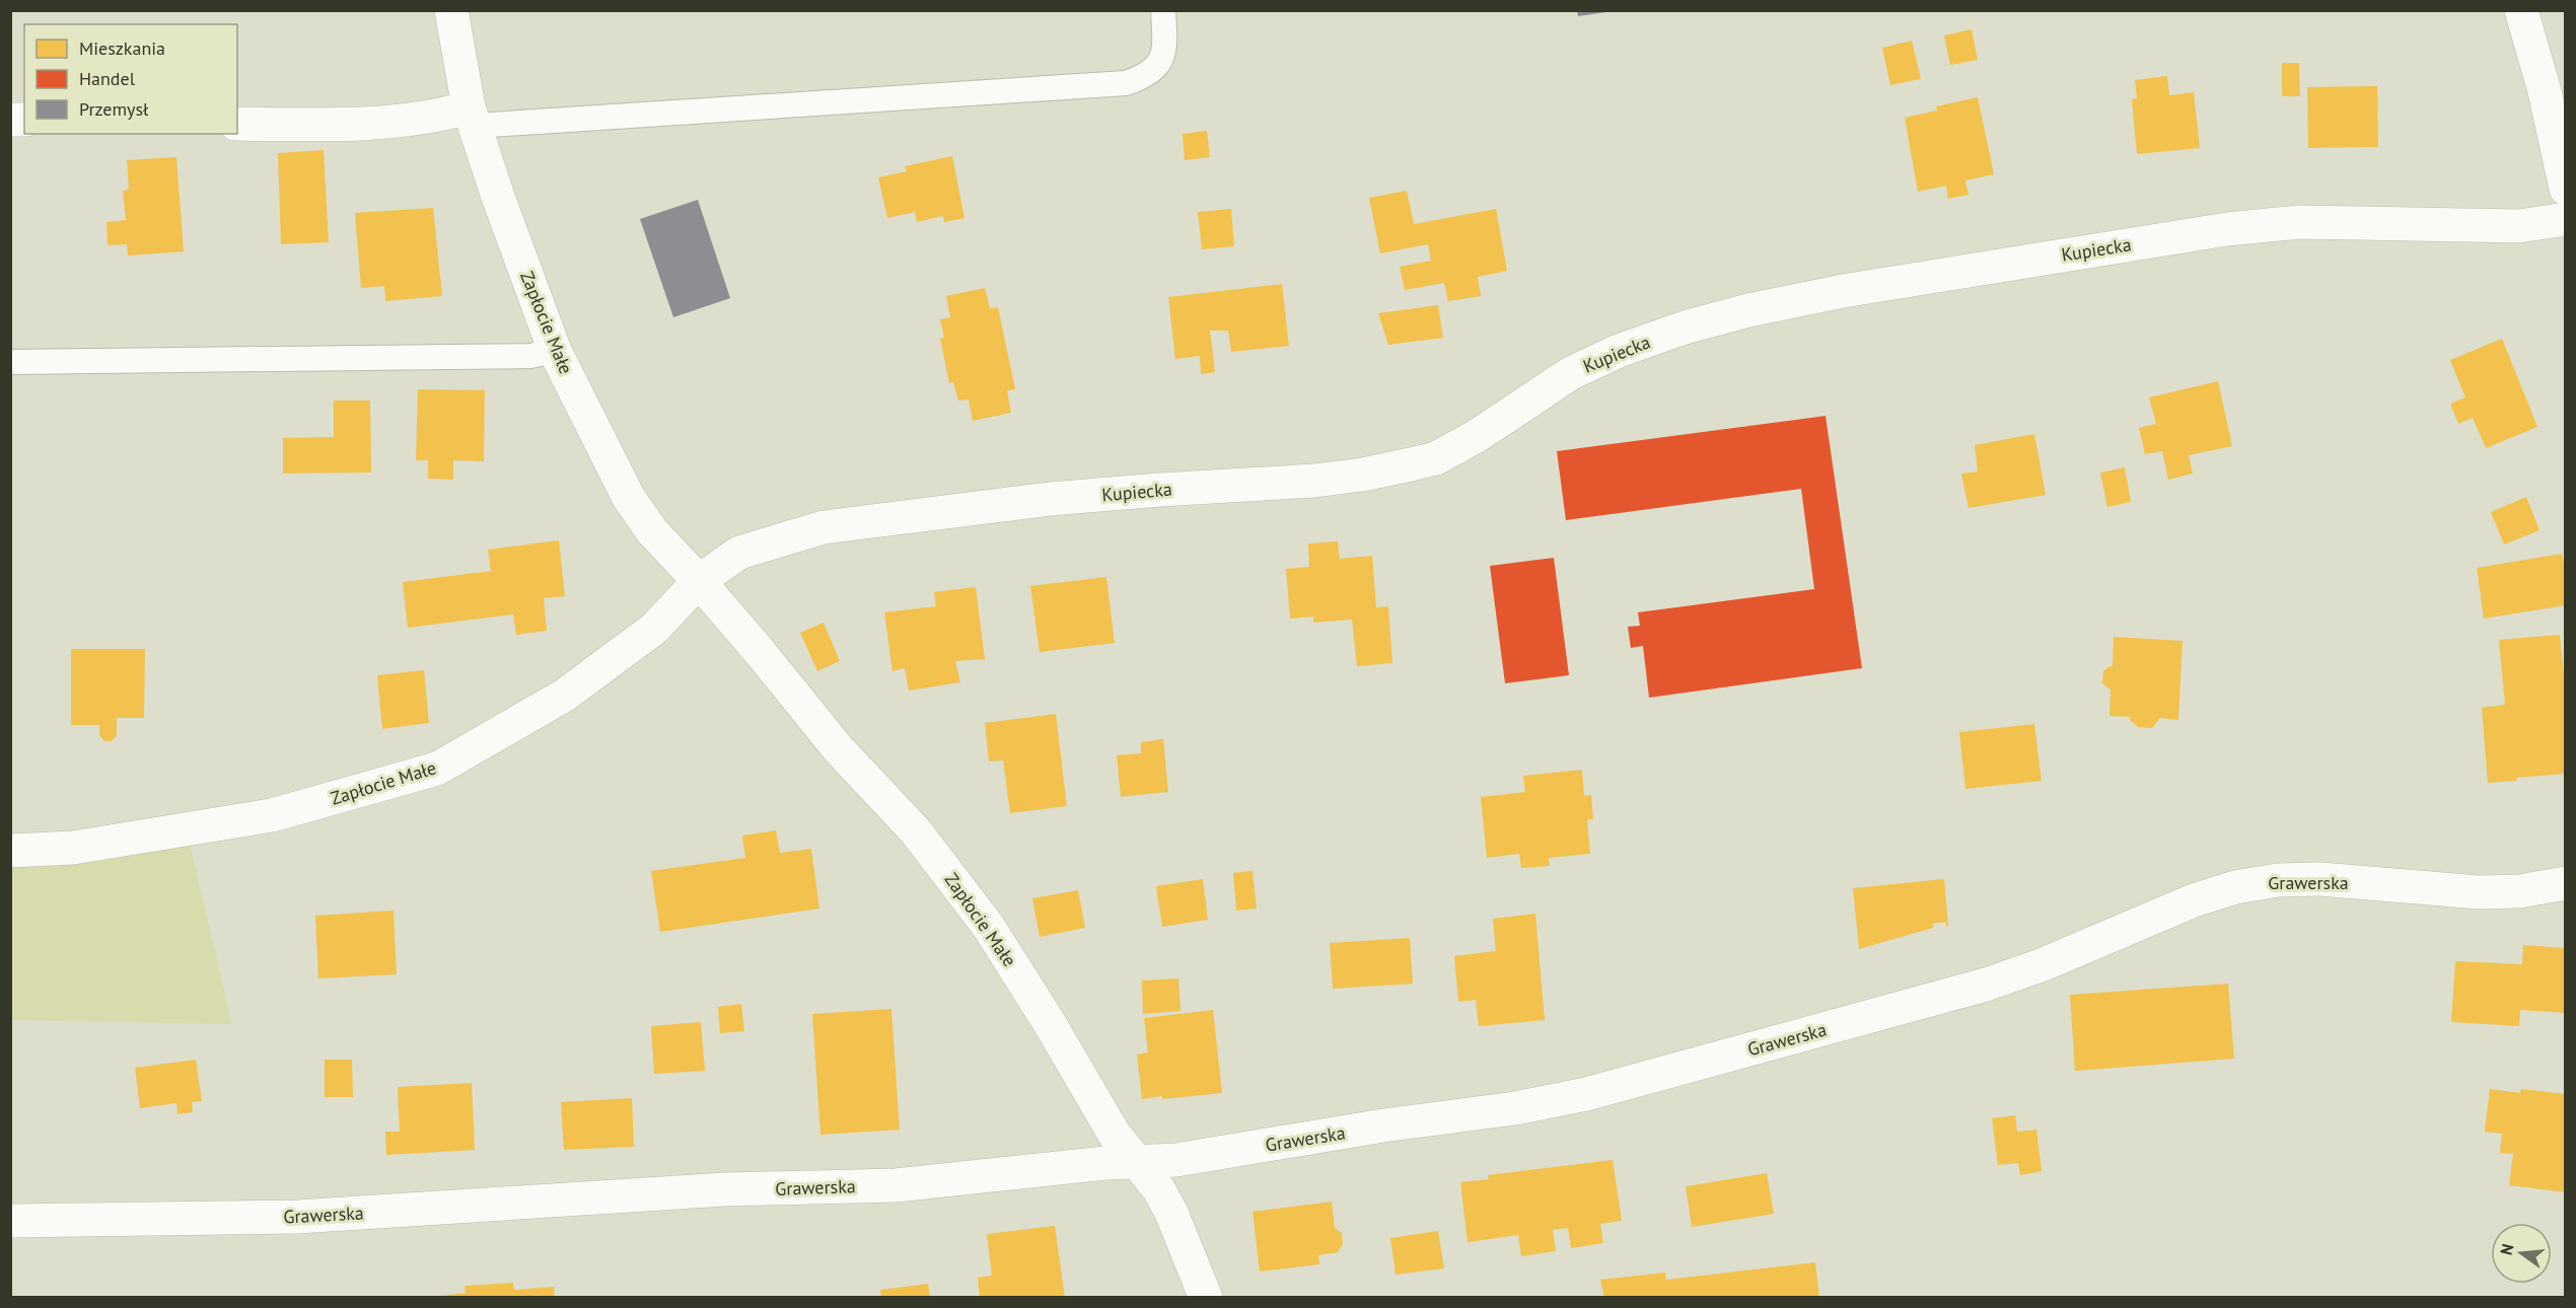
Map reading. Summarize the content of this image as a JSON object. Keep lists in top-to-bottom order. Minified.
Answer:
{"streets":{"street":["Kupiecka","Zapłocie Małe","Grawerska"]},"crossings":[["Kupiecka","Zapłocie Małe"],["Zapłocie Małe","Grawerska"]],"legend":["Mieszkania","Handel","Przemysł"],"north":"left"}
